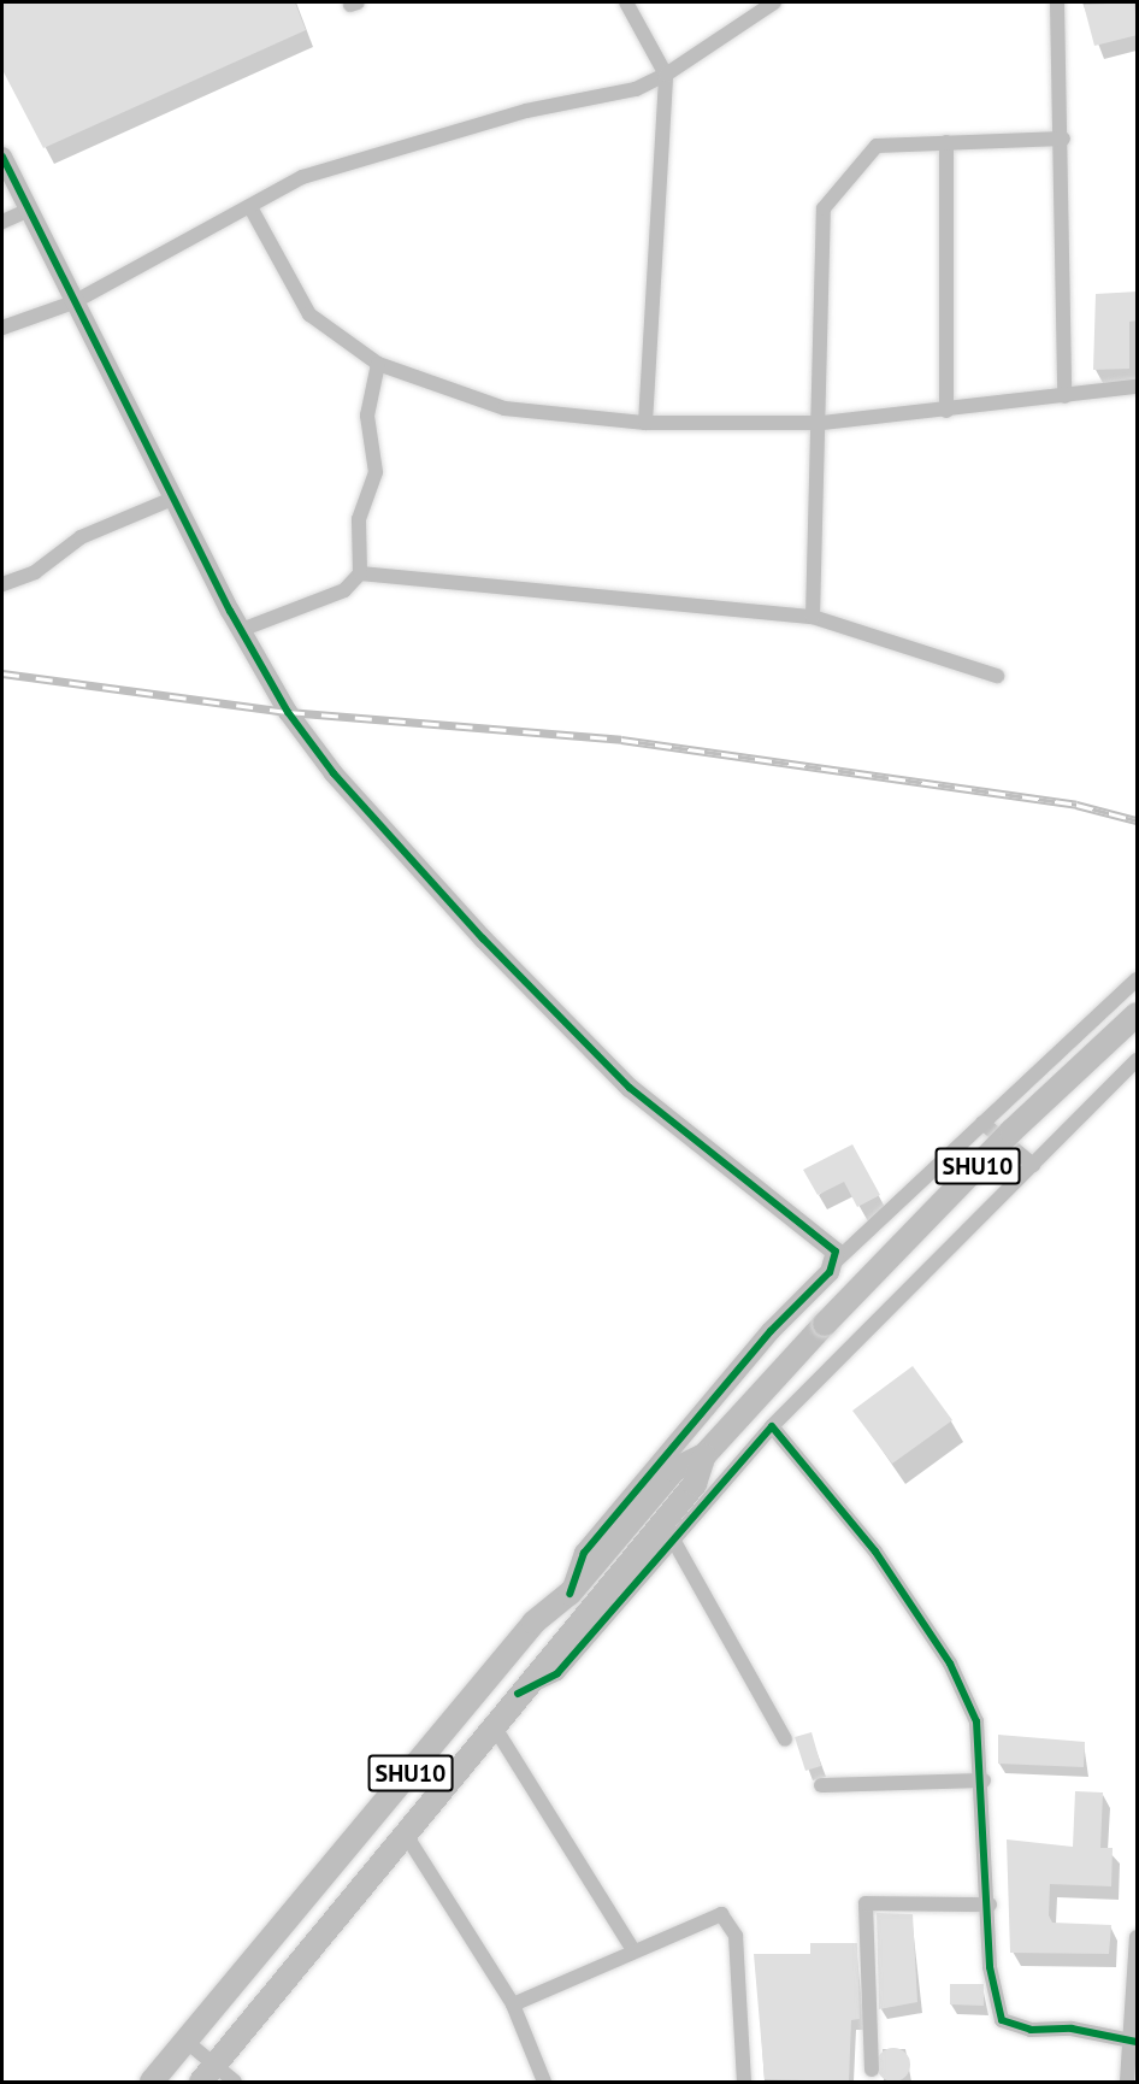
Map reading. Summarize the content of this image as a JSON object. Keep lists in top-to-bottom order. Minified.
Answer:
{"streets":{"main road":["SHU10"]}}
